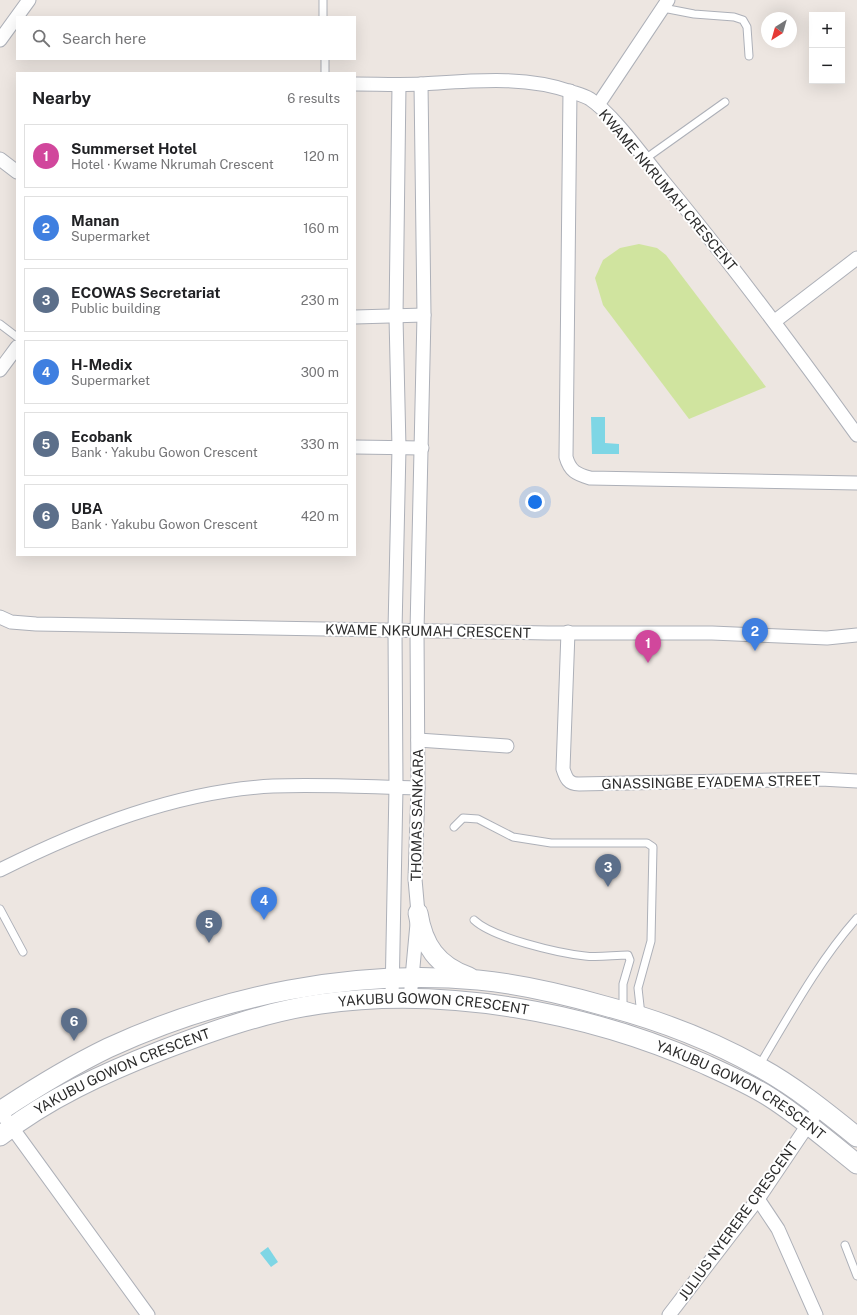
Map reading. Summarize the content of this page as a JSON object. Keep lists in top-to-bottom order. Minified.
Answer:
{"streets":{"main road":["YAKUBU GOWON CRESCENT"],"street":["KWAME NKRUMAH CRESCENT","GNASSINGBE EYADEMA STREET","THOMAS SANKARA","JULIUS NYERERE CRESCENT"]},"crossings":[["KWAME NKRUMAH CRESCENT","GNASSINGBE EYADEMA STREET"],["KWAME NKRUMAH CRESCENT","THOMAS SANKARA"],["THOMAS SANKARA","YAKUBU GOWON CRESCENT"],["YAKUBU GOWON CRESCENT","JULIUS NYERERE CRESCENT"]],"north":"bottom left","page":{"map_buttons":["+","−"],"search":"Search here","heading":["Nearby","6 results"],"list":[{"mark":"1","name":"Summerset Hotel","note":"Hotel · Kwame Nkrumah Crescent","value":"120 m"},{"mark":"2","name":"Manan","note":"Supermarket","value":"160 m"},{"mark":"3","name":"ECOWAS Secretariat","note":"Public building","value":"230 m"},{"mark":"4","name":"H-Medix","note":"Supermarket","value":"300 m"},{"mark":"5","name":"Ecobank","note":"Bank · Yakubu Gowon Crescent","value":"330 m"},{"mark":"6","name":"UBA","note":"Bank · Yakubu Gowon Crescent","value":"420 m"}],"pins":["2","1","3","4","5","6"]}}
